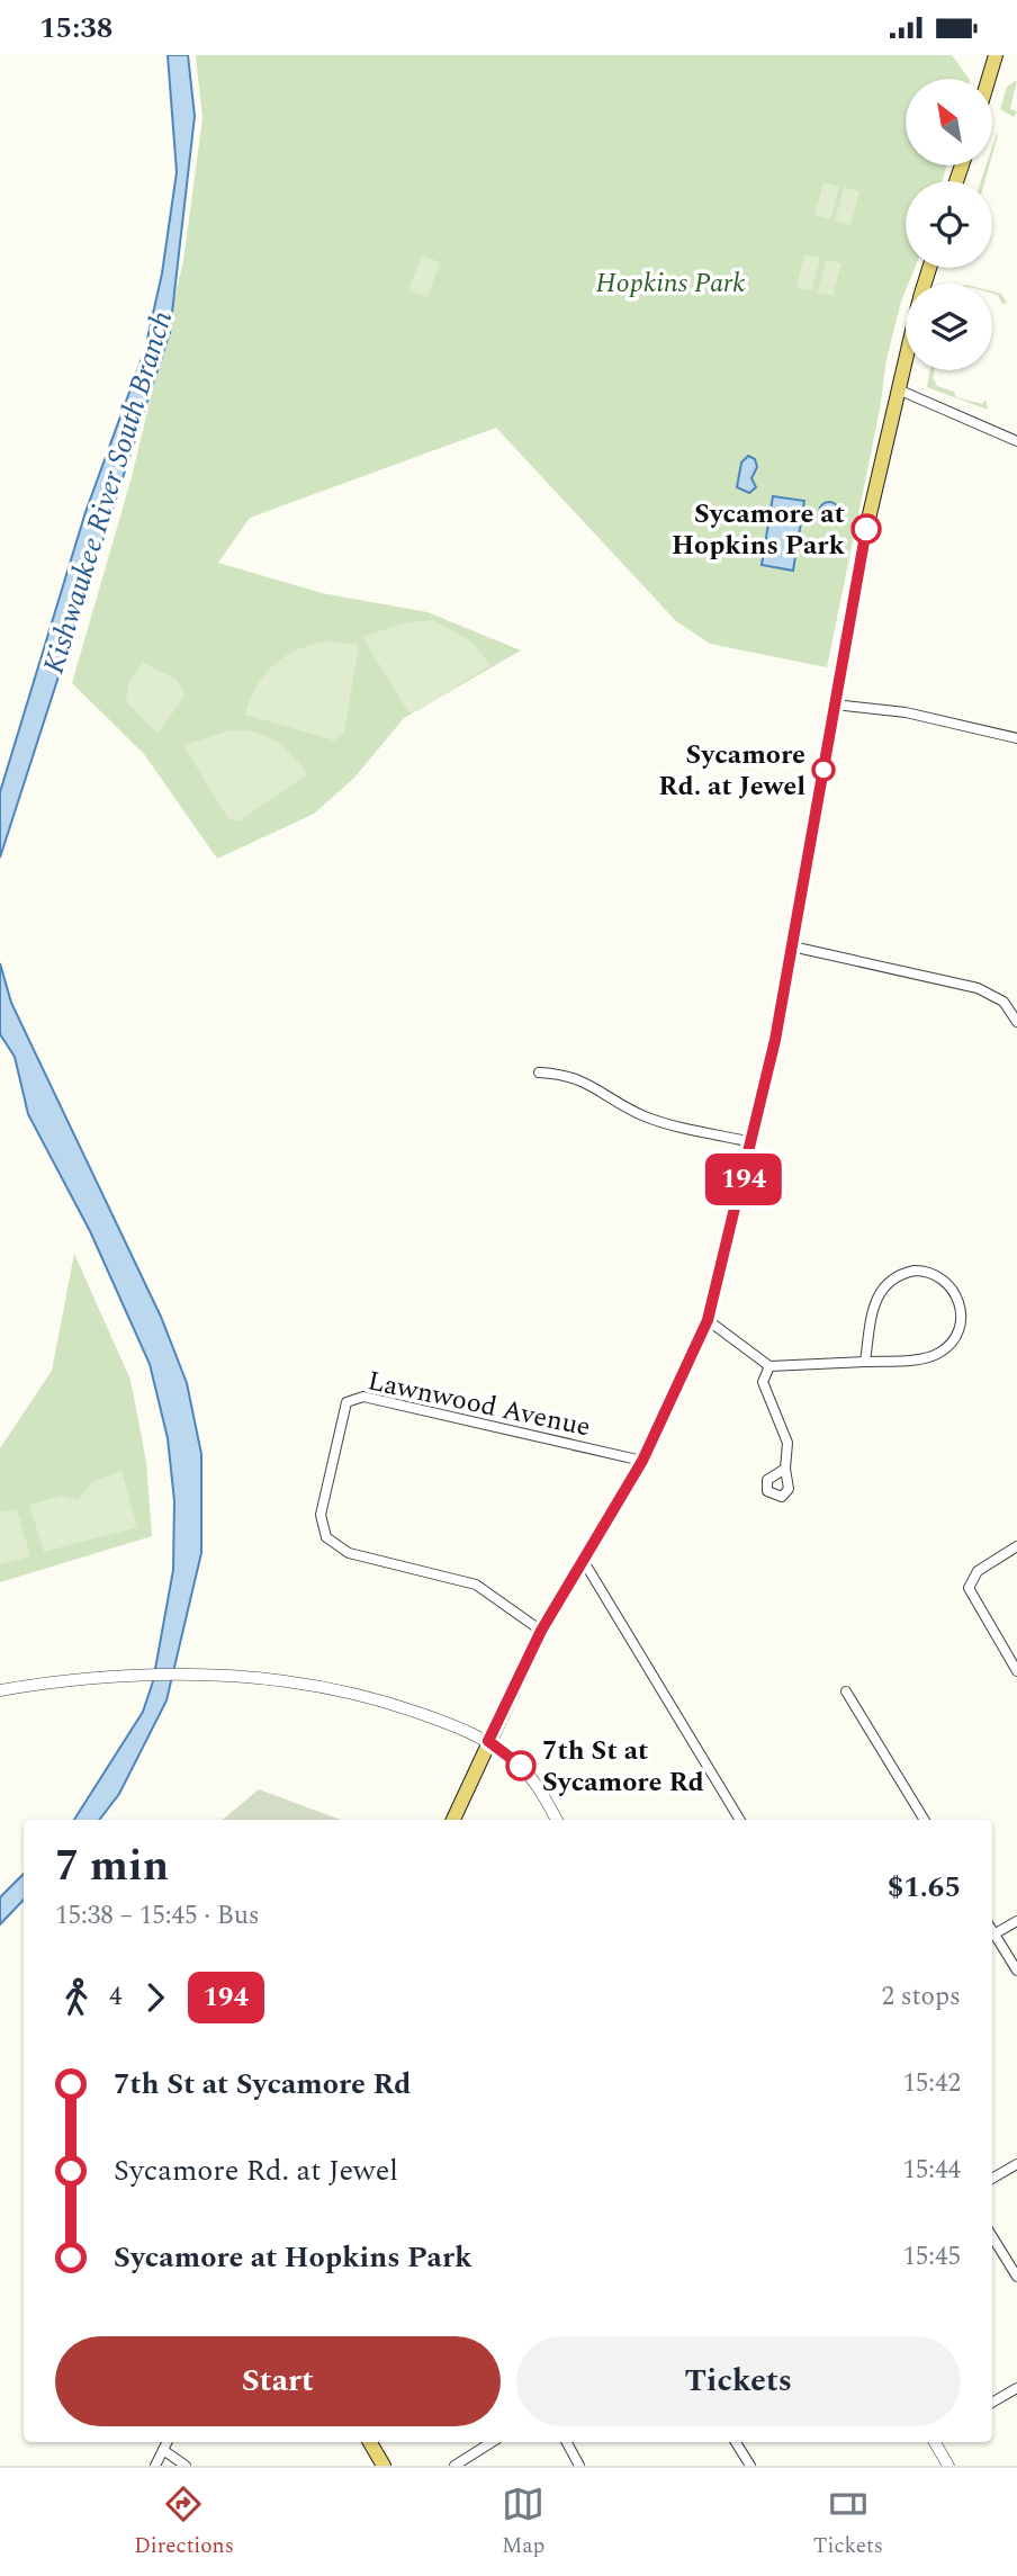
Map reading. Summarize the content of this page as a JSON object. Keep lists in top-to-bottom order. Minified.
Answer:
{"streets":{"street":["Lawnwood Avenue"]},"water":["Kishwaukee River South Branch"],"parks":["Hopkins Park"],"places":["Sycamore at Hopkins Park","Sycamore Rd. at Jewel","7th St at Sycamore Rd"],"lines":["bus line 194"],"north":"top left","page":{"status":"15:38","on_map":"194","heading":["7 min","15:38 – 15:45 · Bus","$1.65"],"legs":["4","194","2 stops"],"list":[{"name":"7th St at Sycamore Rd","value":"15:42"},{"name":"Sycamore Rd. at Jewel","value":"15:44"},{"name":"Sycamore at Hopkins Park","value":"15:45"}],"buttons":["Start","Tickets"],"tabs":["Directions","Map","Tickets"]}}
